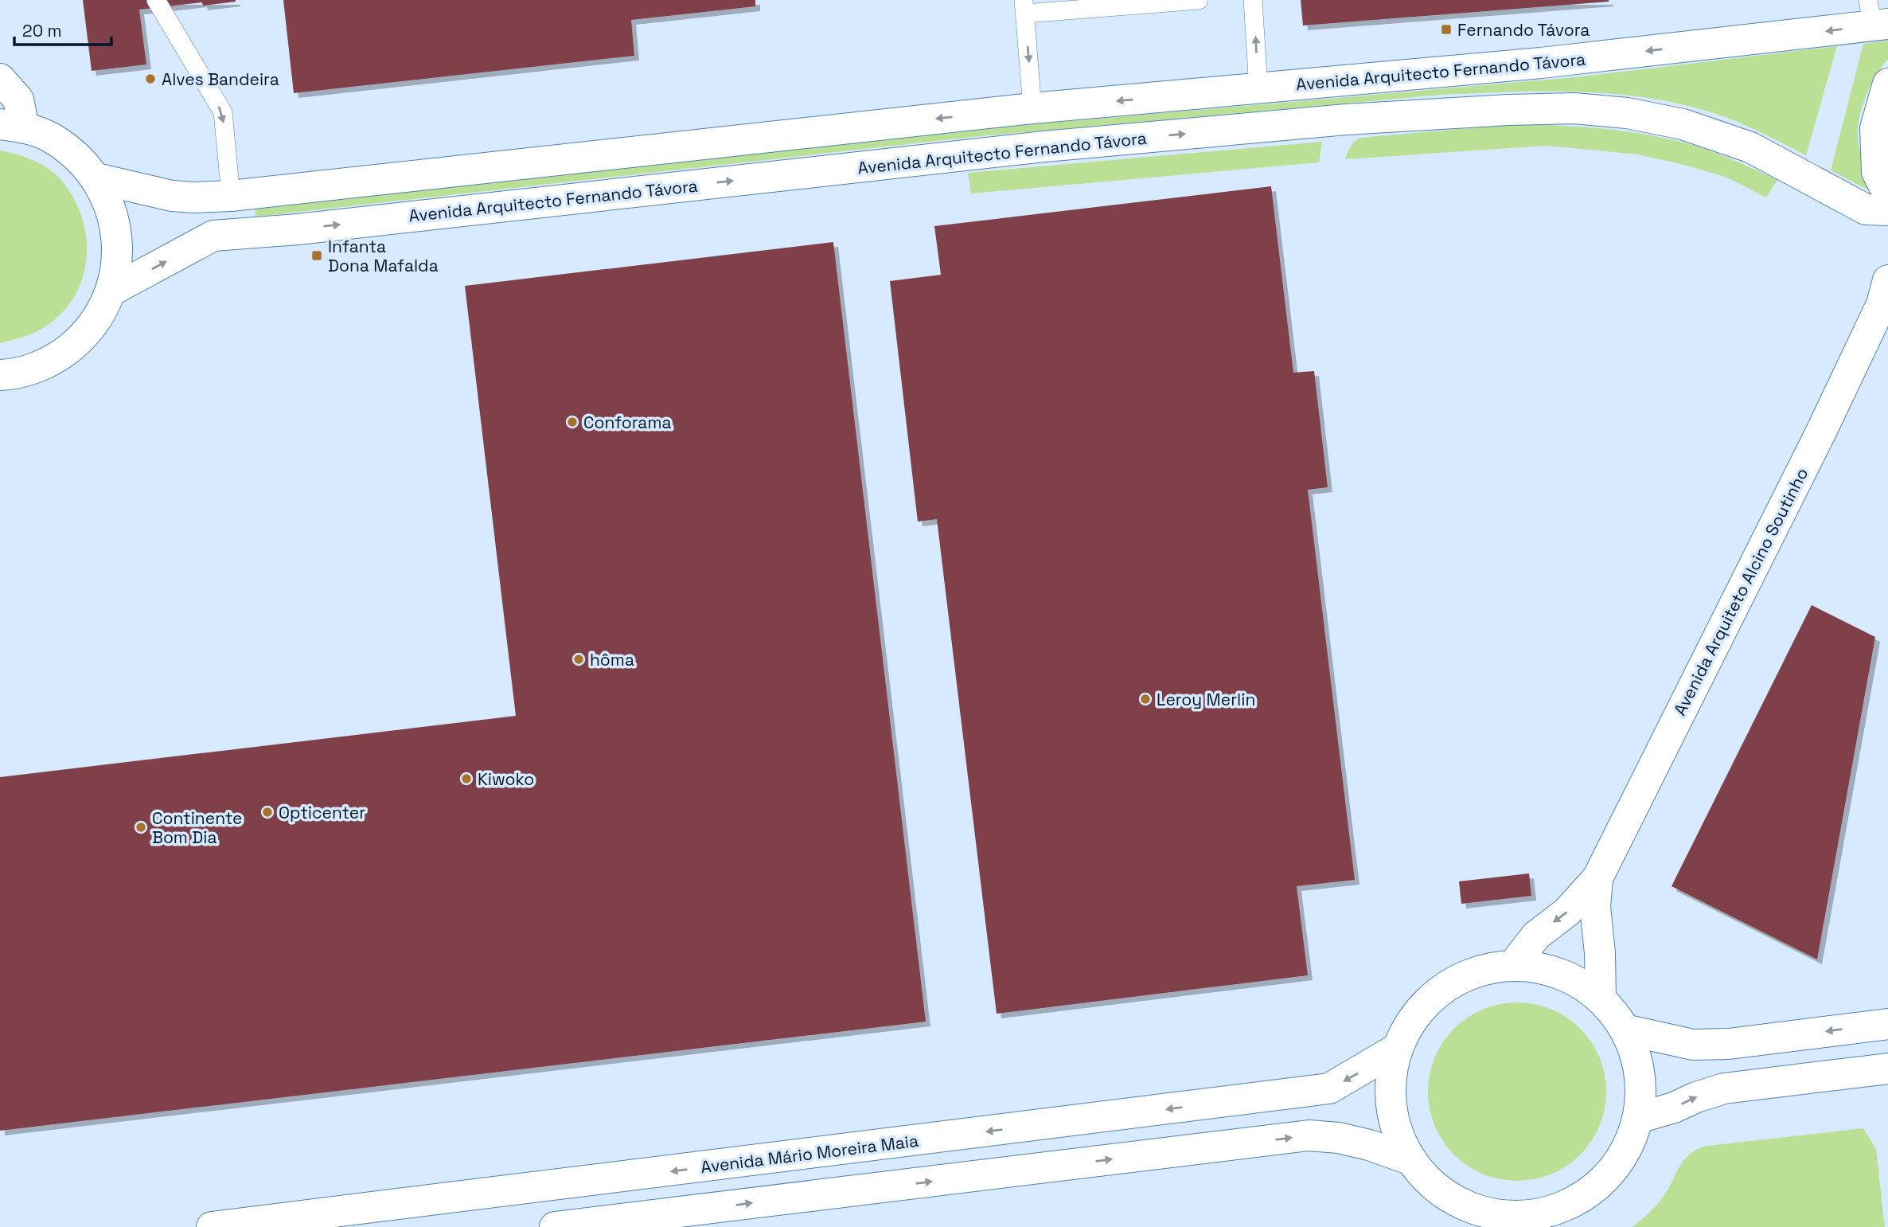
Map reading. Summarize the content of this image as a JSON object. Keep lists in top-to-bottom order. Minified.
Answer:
{"streets":{"main road":["Avenida Arquitecto Fernando Távora","Avenida Arquiteto Alcino Soutinho","Avenida Mário Moreira Maia"]},"places":{"transit":["Fernando Távora","Infanta Dona Mafalda"],"other":["Alves Bandeira","Conforama","hôma","Leroy Merlin","Kiwoko","Opticenter","Continente Bom Dia"]},"scale_bar":"20 m"}
